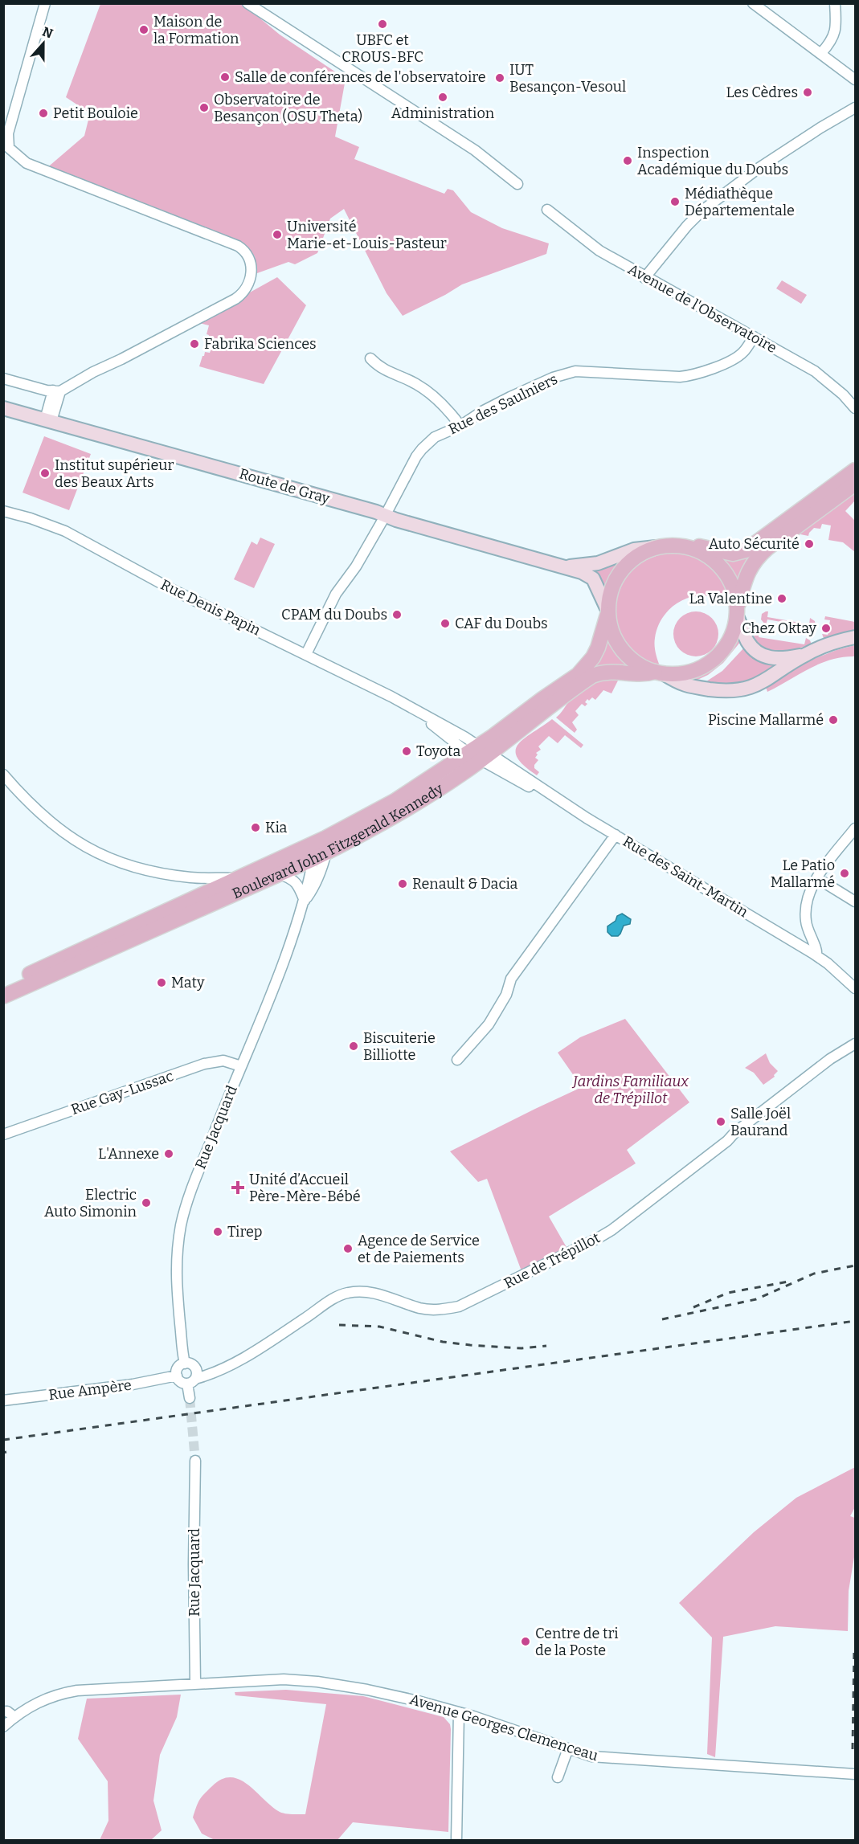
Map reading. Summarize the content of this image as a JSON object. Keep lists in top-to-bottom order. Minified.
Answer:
{"streets":{"main road":["Route de Gray","Boulevard John Fitzgerald Kennedy"],"street":["Avenue de l'Observatoire","Rue des Saulniers","Rue Denis Papin","Rue des Saint-Martin","Rue Gay-Lussac","Rue Jacquard","Rue de Trépillot","Rue Ampère","Avenue Georges Clemenceau"]},"crossings":[["Avenue de l'Observatoire","Rue des Saulniers"],["Rue des Saulniers","Route de Gray"],["Rue des Saulniers","Rue Denis Papin"],["Route de Gray","Boulevard John Fitzgerald Kennedy"],["Rue Denis Papin","Boulevard John Fitzgerald Kennedy"],["Rue Denis Papin","Rue des Saint-Martin"],["Boulevard John Fitzgerald Kennedy","Rue des Saint-Martin"],["Boulevard John Fitzgerald Kennedy","Rue Jacquard"],["Rue Gay-Lussac","Rue Jacquard"],["Rue Jacquard","Rue de Trépillot"],["Rue Jacquard","Rue Ampère"],["Rue Jacquard","Avenue Georges Clemenceau"],["Rue de Trépillot","Rue Ampère"]],"parks":["Jardins Familiaux de Trépillot"],"places":{"other":["UBFC et CROUS-BFC","Maison de la Formation","Salle de conférences de l'observatoire","IUT Besançon-Vesoul","Les Cèdres","Administration","Observatoire de Besançon (OSU Theta)","Petit Bouloie","Inspection Académique du Doubs","Médiathèque Départementale","Université Marie-et-Louis-Pasteur","Fabrika Sciences","Institut supérieur des Beaux Arts","Auto Sécurité","La Valentine","CPAM du Doubs","CAF du Doubs","Chez Oktay","Piscine Mallarmé","Toyota","Kia","Le Patio Mallarmé","Renault & Dacia","Maty","Biscuiterie Billiotte","Salle Joël Baurand","L'Annexe","Electric Auto Simonin","Tirep","Agence de Service et de Paiements","Centre de tri de la Poste"],"health":["Unité d’Accueil Père-Mère-Bébé"]},"north":"top"}
